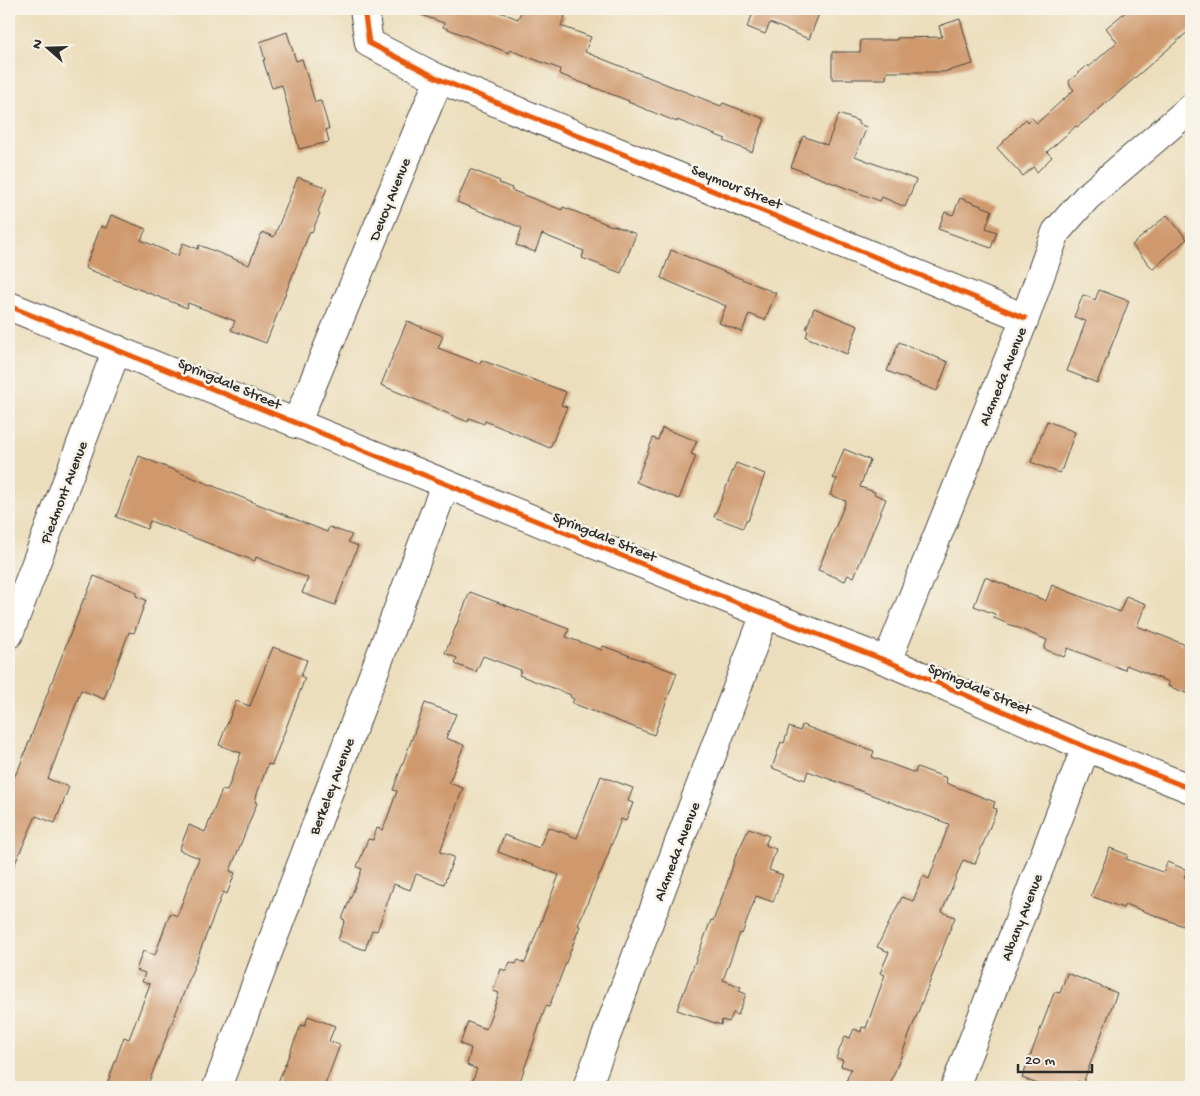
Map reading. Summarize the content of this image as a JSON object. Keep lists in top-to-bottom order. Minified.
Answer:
{"streets":{"street":["Seymour Street","Devoy Avenue","Alameda Avenue","Springdale Street","Piedmont Avenue","Berkeley Avenue","Albany Avenue"]},"crossings":[["Seymour Street","Devoy Avenue"],["Seymour Street","Alameda Avenue"],["Devoy Avenue","Springdale Street"],["Alameda Avenue","Springdale Street"],["Springdale Street","Piedmont Avenue"],["Springdale Street","Berkeley Avenue"],["Springdale Street","Albany Avenue"]],"scale_bar":"20 m","north":"left"}
